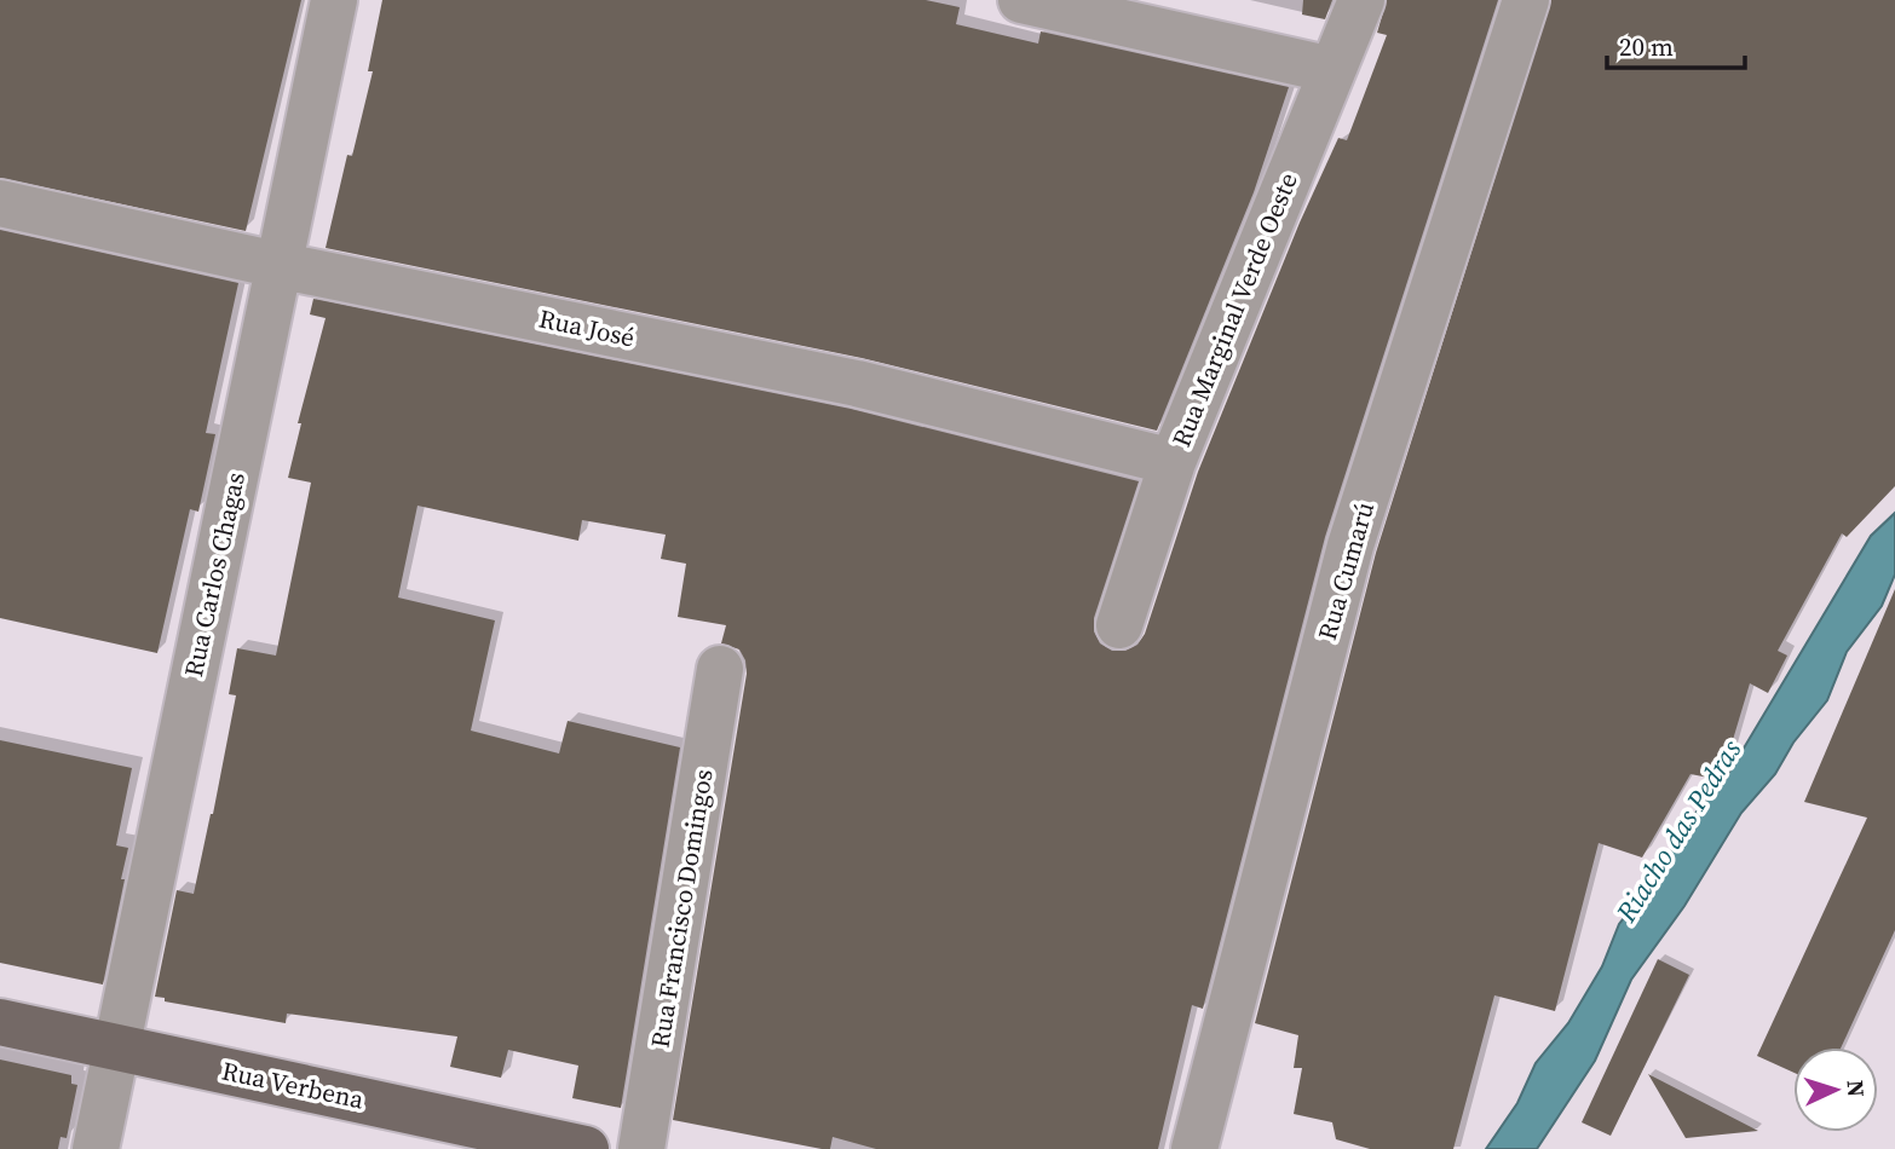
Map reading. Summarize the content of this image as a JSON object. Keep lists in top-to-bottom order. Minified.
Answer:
{"streets":{"main road":["Rua Verbena"],"street":["Rua Marginal Verde Oeste","Rua José","Rua Cumarú","Rua Carlos Chagas","Rua Francisco Domingos"]},"crossings":[["Rua Marginal Verde Oeste","Rua José"],["Rua José","Rua Carlos Chagas"],["Rua Carlos Chagas","Rua Verbena"]],"water":["Riacho das Pedras"],"scale_bar":"20 m","north":"right"}
